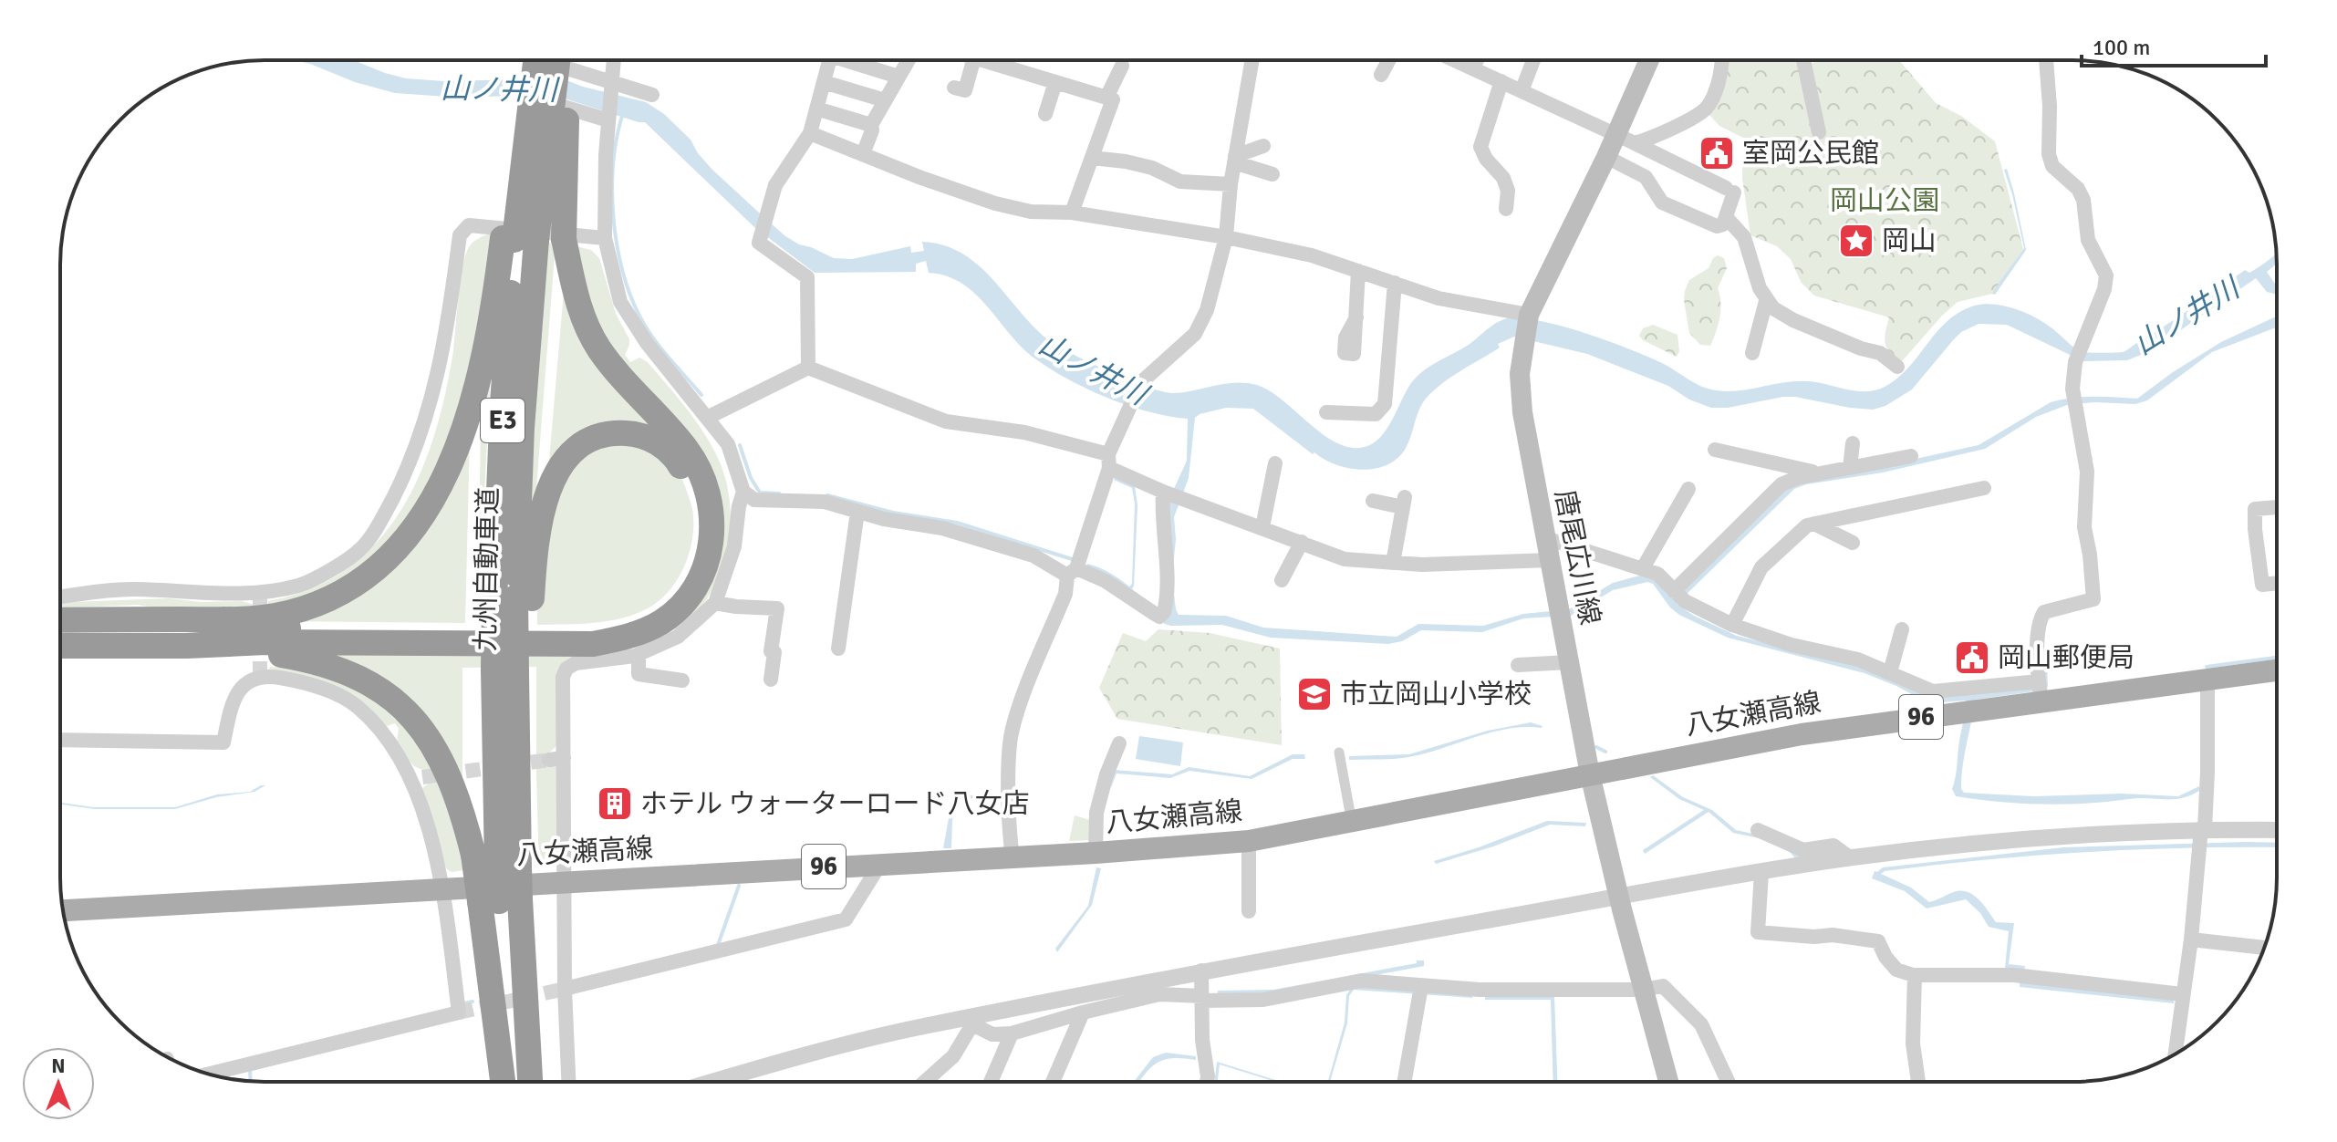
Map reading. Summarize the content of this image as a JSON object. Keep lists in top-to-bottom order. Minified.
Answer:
{"streets":{"highway":["E3","九州自動車道"],"main road":["唐尾広川線","八女瀬高線","96"]},"crossings":[["唐尾広川線","八女瀬高線"]],"water":["山ノ井川"],"parks":["岡山公園"],"places":{"public building":["室岡公民館","岡山郵便局"],"place":["岡山"],"school or university":["市立岡山小学校"],"building":["ホテル ウォーターロード八女店"]},"scale_bar":"100 m","north":"top"}
